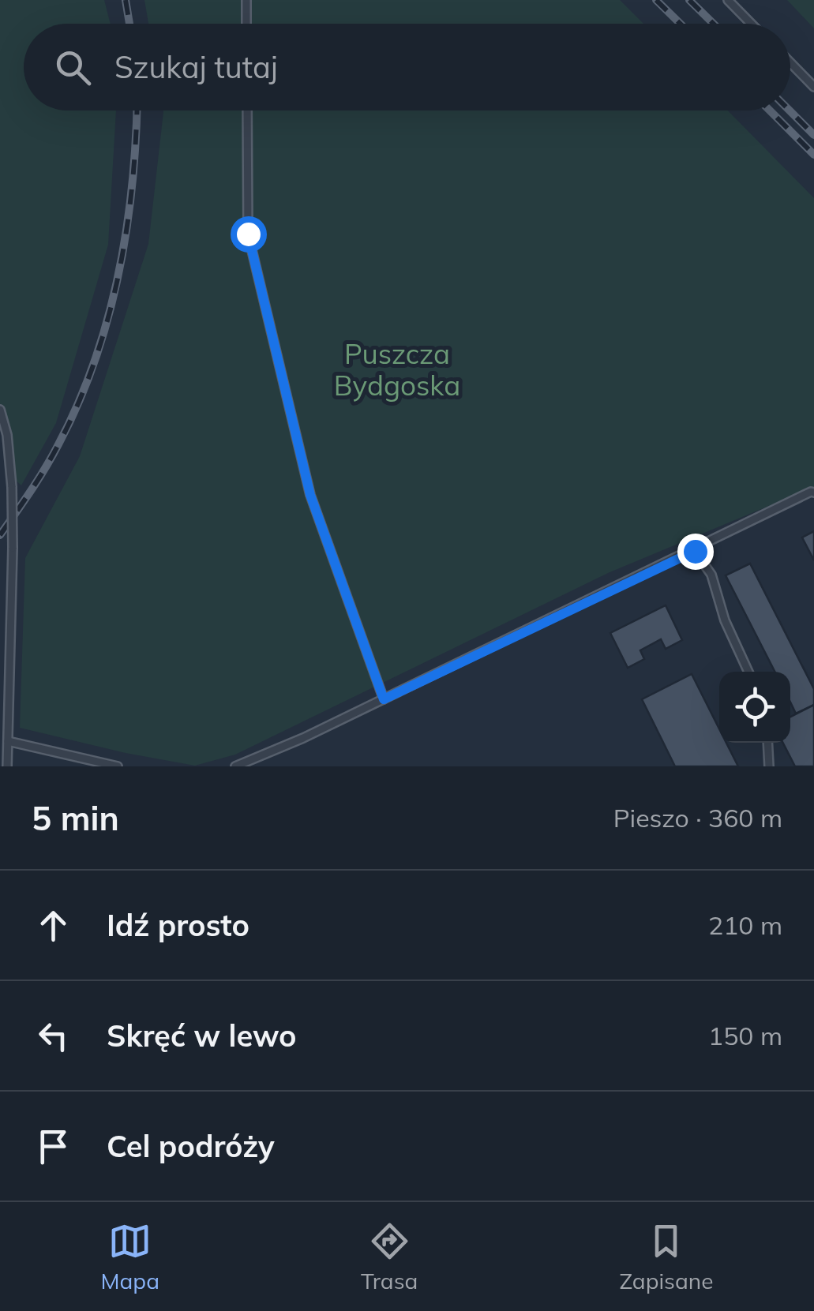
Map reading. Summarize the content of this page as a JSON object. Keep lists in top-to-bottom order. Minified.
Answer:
{"parks":["Puszcza Bydgoska"],"page":{"search":"Szukaj tutaj","heading":["5 min","Pieszo · 360 m"],"list":[["Idź prosto","210 m"],["Skręć w lewo","150 m"],"Cel podróży"],"nav":["Mapa","Trasa","Zapisane"]}}
